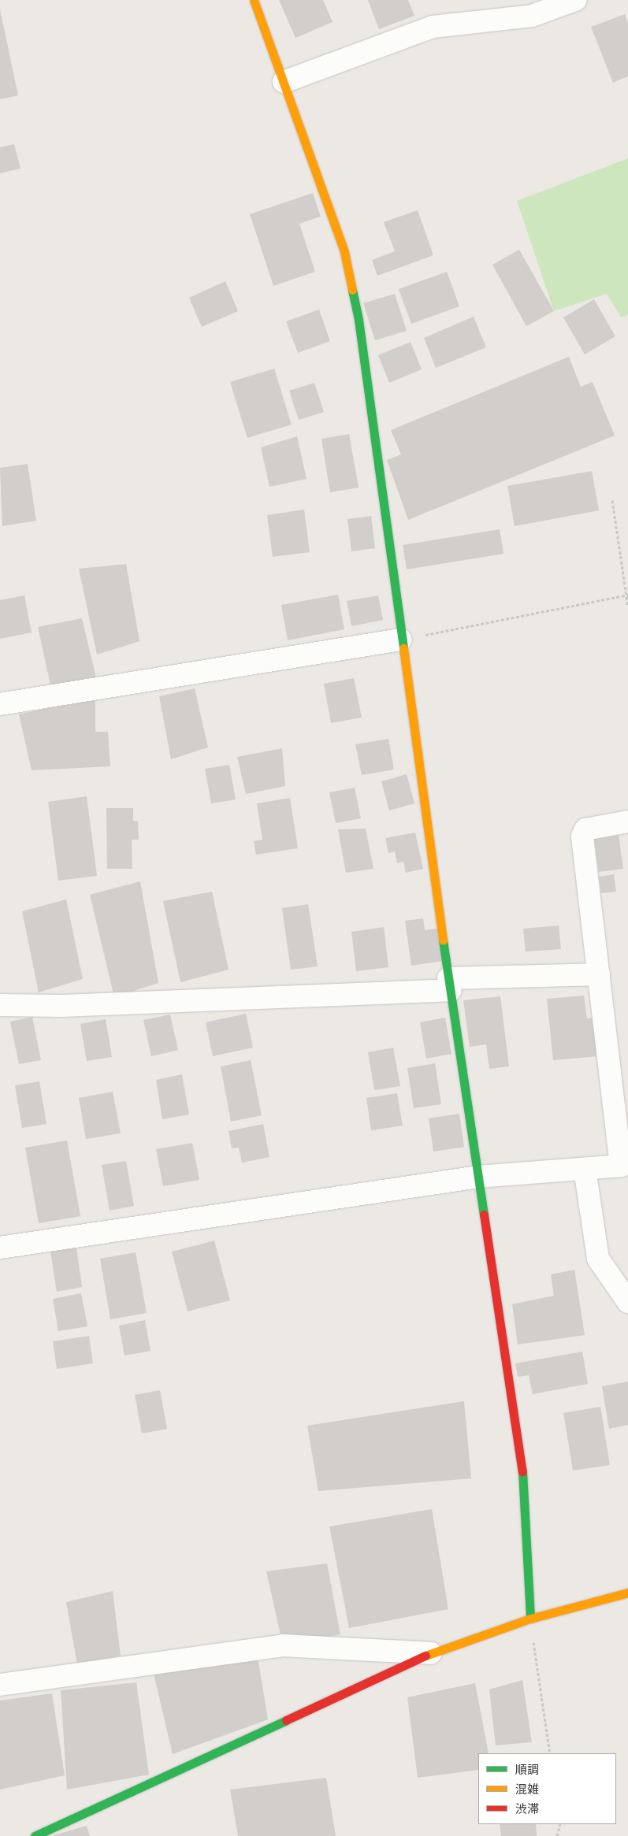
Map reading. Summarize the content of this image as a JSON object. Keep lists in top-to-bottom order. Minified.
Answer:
{"legend":["順調","混雑","渋滞"]}
